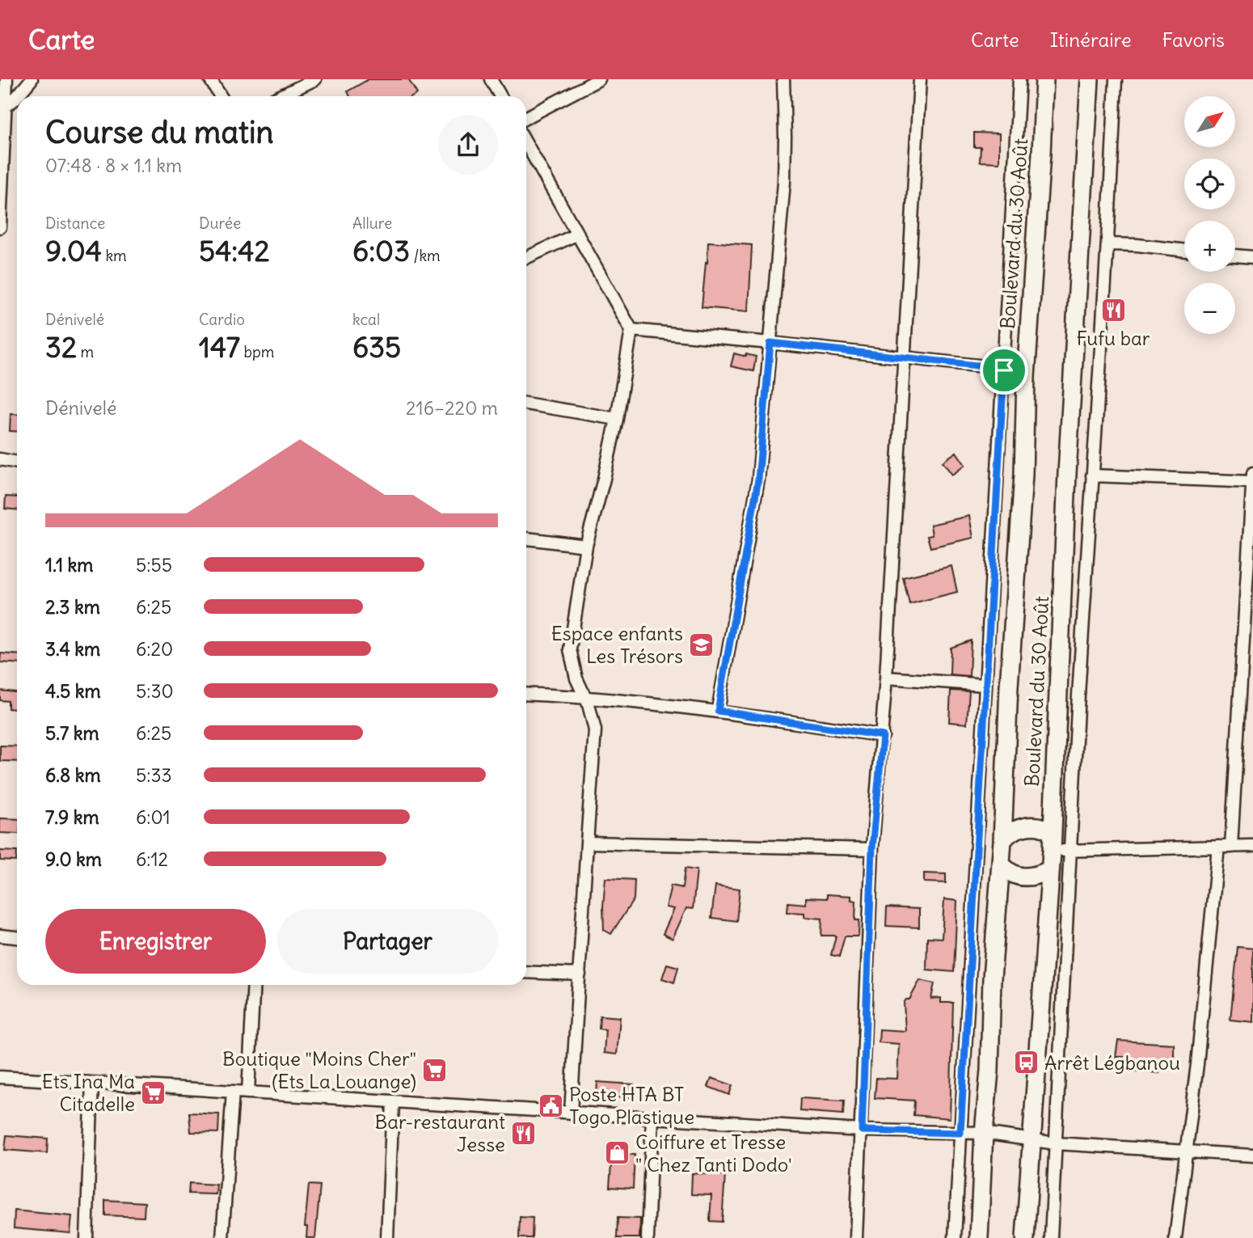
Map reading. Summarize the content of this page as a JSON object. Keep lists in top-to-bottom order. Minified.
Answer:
{"streets":{"highway":["Boulevard du 30 Août"]},"places":{"restaurant":["Fufu bar","Bar-restaurant Jesse"],"school or university":["Espace enfants Les Trésors"],"bus stop":["Arrêt Légbanou"],"supermarket":["Boutique \"Moins Cher\" (Ets La Louange)","Ets Ina Ma Citadelle"],"public building":["Poste HTA BT Togo Plastique"],"shop":["Coiffure et Tresse \" Chez Tanti Dodo'"]},"north":"top right","page":{"header":"Carte","nav":["Carte","Itinéraire","Favoris"],"map_buttons":["+","−"],"heading":["Course du matin","07:48 · 8 × 1.1 km"],"stats":[["Distance","9.04 km"],["Durée","54:42"],["Allure","6:03 /km"],["Dénivelé","32 m"],["Cardio","147 bpm"],["kcal","635"]],"chart":["Dénivelé","216–220 m"],"list":[{"name":"1.1 km","note":"5:55"},{"name":"2.3 km","note":"6:25"},{"name":"3.4 km","note":"6:20"},{"name":"4.5 km","note":"5:30"},{"name":"5.7 km","note":"6:25"},{"name":"6.8 km","note":"5:33"},{"name":"7.9 km","note":"6:01"},{"name":"9.0 km","note":"6:12"}],"buttons":["Enregistrer","Partager"]}}
